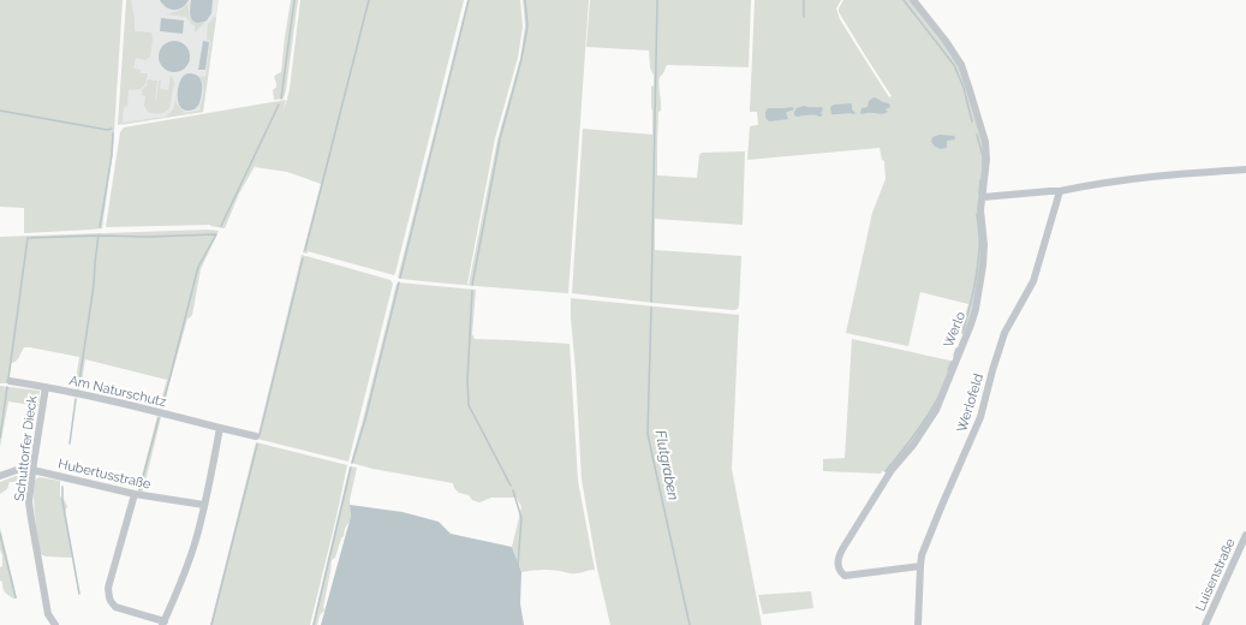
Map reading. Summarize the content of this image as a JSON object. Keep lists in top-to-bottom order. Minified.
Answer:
{"streets":{"street":["Werlo","Am Naturschutz","Werlofeld","Schuttorfer Dieck","Hubertusstraße","Luisenstraße"]},"crossings":[["Werlo","Werlofeld"],["Am Naturschutz","Schuttorfer Dieck"],["Schuttorfer Dieck","Hubertusstraße"]],"water":["Flutgraben"]}
